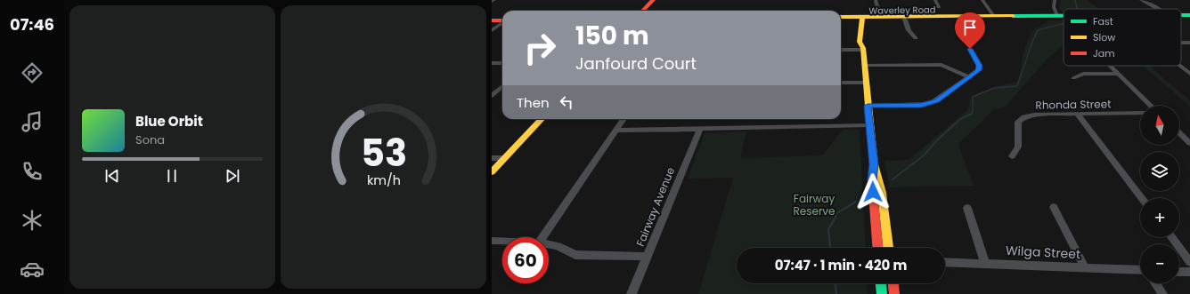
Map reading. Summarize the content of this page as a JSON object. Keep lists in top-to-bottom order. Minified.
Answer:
{"streets":{"main road":["Waverley Road"],"street":["Rhonda Street","Fairway Avenue","Wilga Street"]},"parks":["Fairway Reserve"],"legend":["Fast","Slow","Jam"],"north":"top","page":{"tabs":"07:46","turn":["150 m","Janfourd Court"],"then":"Then","map_buttons":["+","−"],"song":["Blue Orbit","Sona"],"limit":"60","trip":"07:47 · 1 min · 420 m","gauge":["53","km/h"]}}
